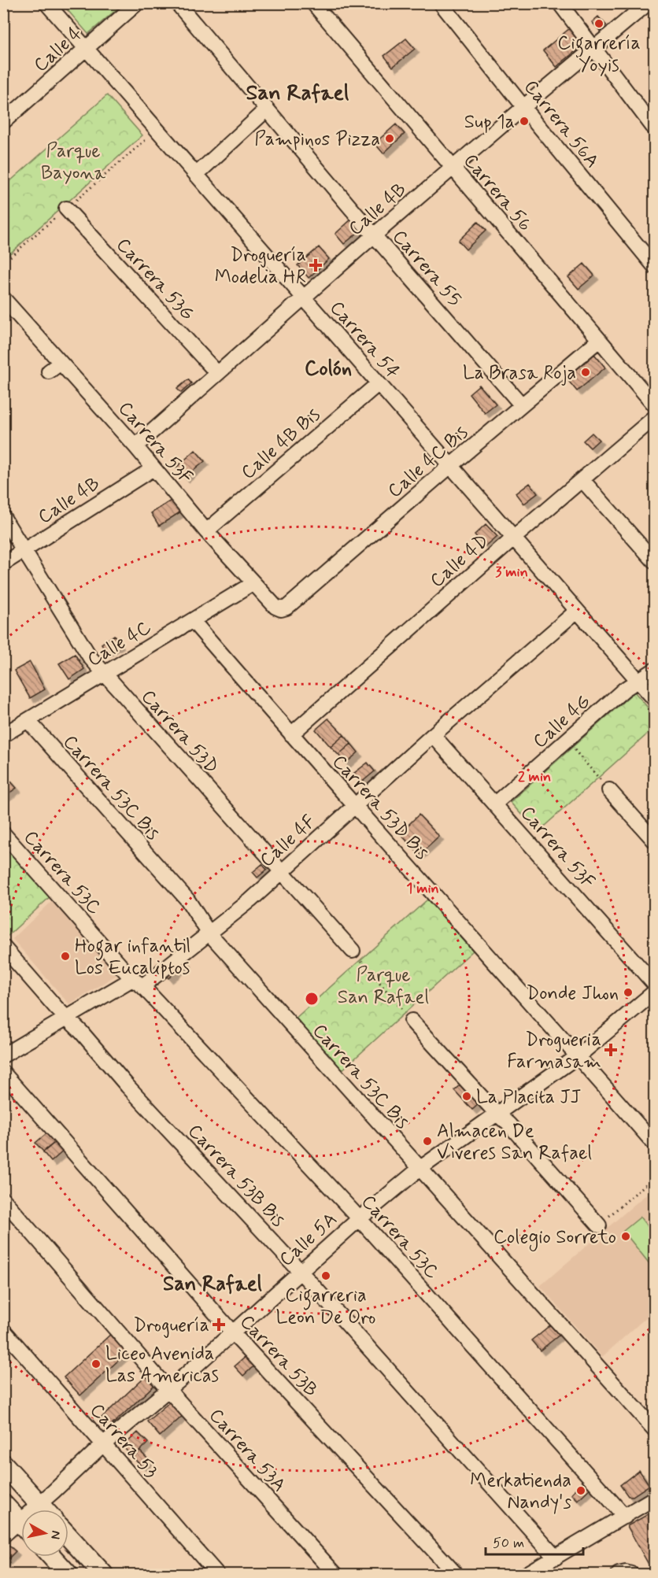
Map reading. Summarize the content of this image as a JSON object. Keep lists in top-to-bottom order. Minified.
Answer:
{"streets":{"street":["Calle 4","Carrera 56A","Carrera 56","Calle 4B","Carrera 55","Carrera 53G","Carrera 54","Carrera 53F","Calle 4B Bis","Calle 4C Bis","Calle 4D","Calle 4C","Calle 4G","Carrera 53D","Carrera 53C Bis","Carrera 53D Bis","Calle 4F","Carrera 53C","Carrera 53B Bis","Calle 5A","Carrera 53B","Carrera 53","Carrera 53A"]},"crossings":[["Calle 4","Carrera 54"],["Carrera 56A","Calle 4B"],["Carrera 56","Calle 4B"],["Carrera 56","Calle 4C Bis"],["Calle 4B","Carrera 55"],["Calle 4B","Carrera 53G"],["Calle 4B","Carrera 54"],["Calle 4B","Carrera 53F"],["Calle 4B","Carrera 53D"],["Carrera 55","Calle 4C Bis"],["Carrera 54","Calle 4B Bis"],["Carrera 54","Calle 4C Bis"],["Carrera 54","Calle 4D"],["Carrera 54","Calle 4G"],["Carrera 54","Calle 4F"],["Carrera 53F","Calle 4B Bis"],["Carrera 53F","Calle 4C Bis"],["Carrera 53F","Calle 4C"],["Carrera 53F","Calle 4G"],["Carrera 53F","Calle 4F"],["Calle 4D","Carrera 53D Bis"],["Calle 4C","Carrera 53D"],["Calle 4C","Carrera 53C Bis"],["Calle 4C","Carrera 53D Bis"],["Carrera 53D","Calle 4F"],["Carrera 53C Bis","Calle 4F"],["Carrera 53C Bis","Calle 5A"],["Carrera 53D Bis","Calle 4F"],["Carrera 53D Bis","Calle 5A"],["Calle 4F","Carrera 53C"],["Calle 4F","Carrera 53B Bis"],["Carrera 53C","Calle 5A"],["Carrera 53B Bis","Calle 5A"],["Calle 5A","Carrera 53B"],["Calle 5A","Carrera 53"],["Calle 5A","Carrera 53A"]],"districts":["San Rafael","Colón","San Rafael"],"parks":["Parque Bayona","Parque San Rafael"],"places":{"other":["Cigarrería Yoyis","Sup 1a","Pampinos Pizza","La Brasa Roja","Hogar infantil Los Eucaliptos","Donde Jhon","La Placita JJ","Almacen De Vìveres San Rafael","Colegio Sorreto","Cigarreria Leon De Oro","Liceo Avenida Las Americas","Merkatienda Nandy's"],"health":["Droguería Modelia HR","Drogueria Farmasam","Droguería"]},"scale_bar":"50 m","north":"right","rings":["3 min","2 min","1 min"]}
